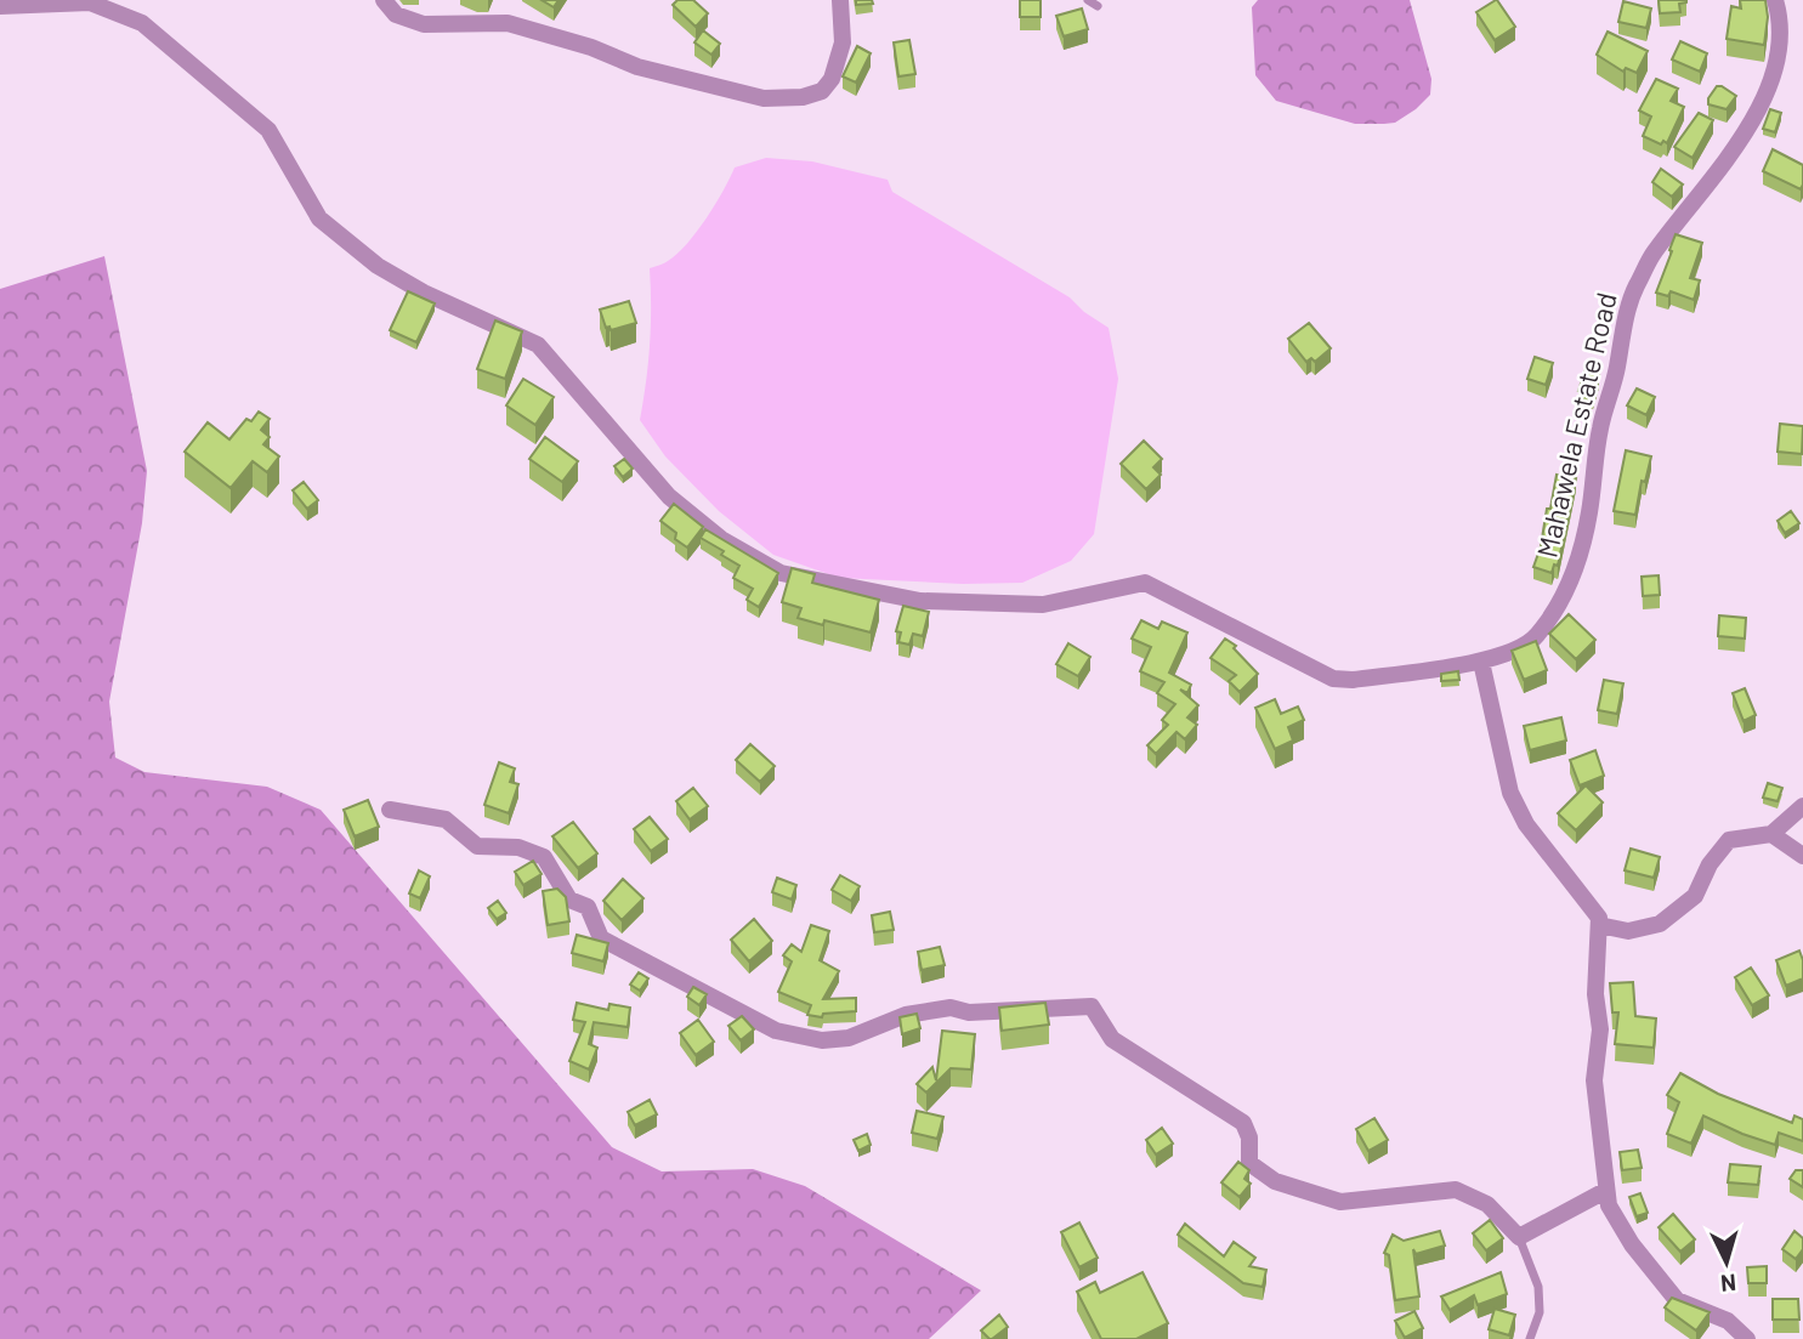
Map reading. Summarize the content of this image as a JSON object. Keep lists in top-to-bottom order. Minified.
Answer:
{"streets":{"street":["Mahawela Estate Road"]},"north":"bottom"}
